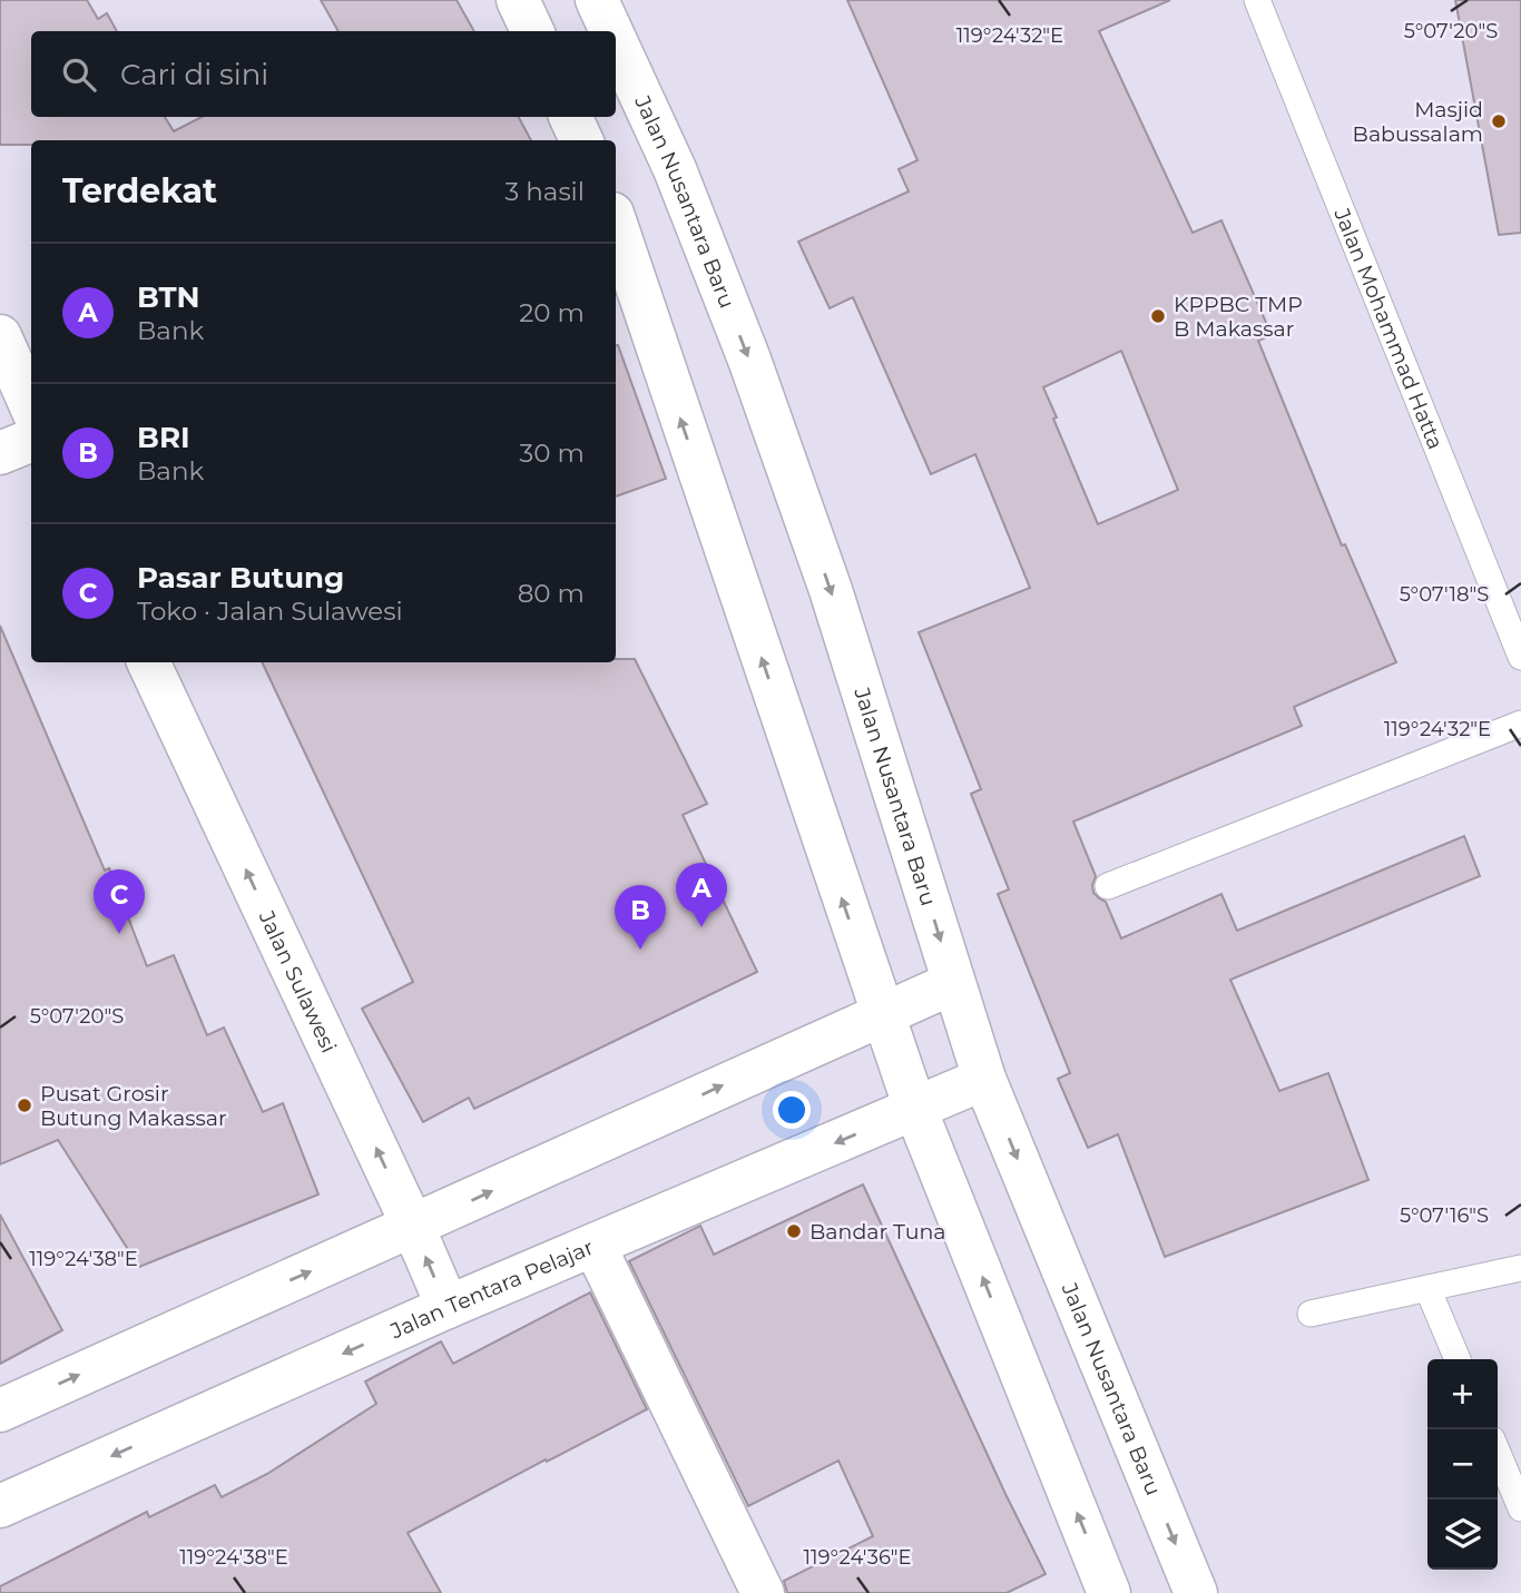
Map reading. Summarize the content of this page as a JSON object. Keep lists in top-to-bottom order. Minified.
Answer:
{"streets":{"main road":["Jalan Nusantara Baru","Jalan Sulawesi","Jalan Tentara Pelajar"],"lane":["Jalan Mohammad Hatta"]},"crossings":[["Jalan Nusantara Baru","Jalan Tentara Pelajar"],["Jalan Sulawesi","Jalan Tentara Pelajar"]],"one_way":["Jalan Sulawesi"],"places":["Masjid Babussalam","KPPBC TMP B Makassar","Pusat Grosir Butung Makassar","Bandar Tuna"],"page":{"search":"Cari di sini","heading":["Terdekat","3 hasil"],"list":[{"mark":"A","name":"BTN","note":"Bank","value":"20 m"},{"mark":"B","name":"BRI","note":"Bank","value":"30 m"},{"mark":"C","name":"Pasar Butung","note":"Toko · Jalan Sulawesi","value":"80 m"}],"pins":["A","C","B"],"map_buttons":["+","−"]},"coordinates":["5°07'20\"S","119°24'32\"E","5°07'18\"S","5°07'16\"S","119°24'38\"E","119°24'36\"E"]}
